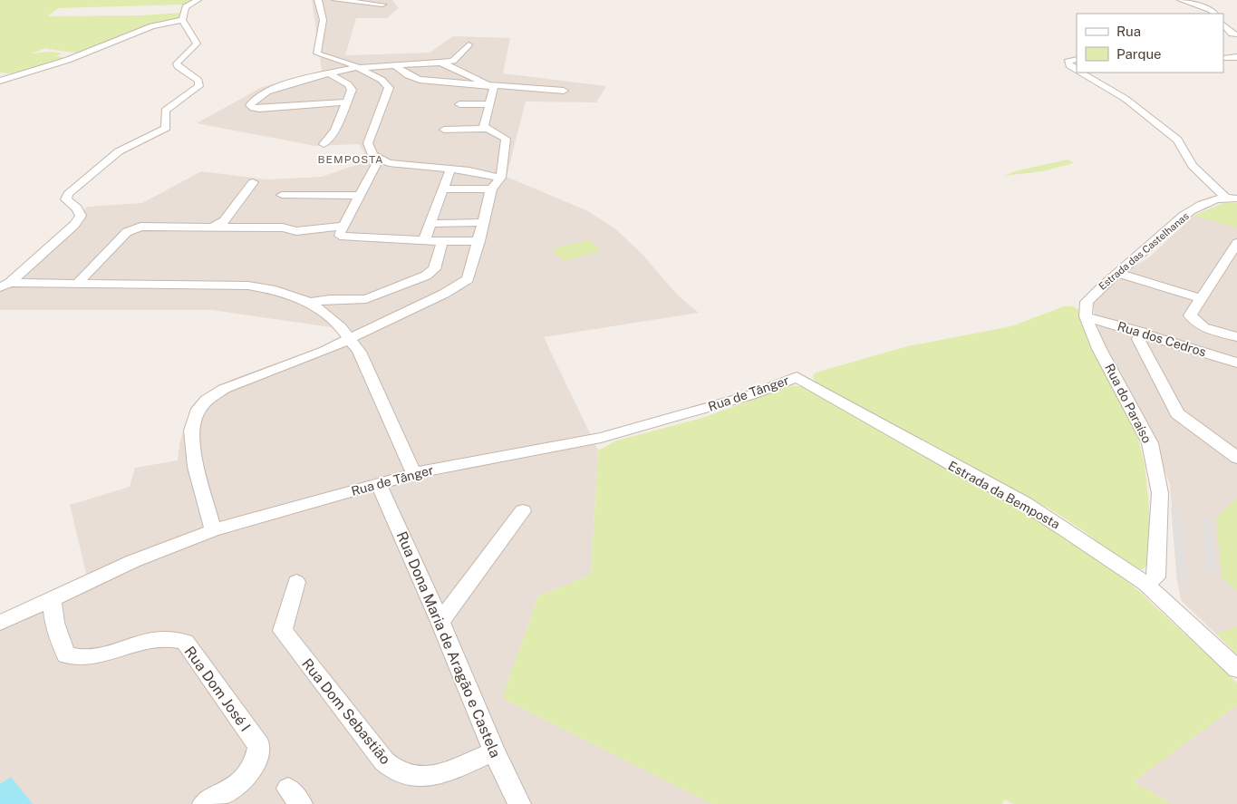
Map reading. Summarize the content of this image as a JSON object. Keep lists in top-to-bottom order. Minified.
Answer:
{"streets":{"street":["Estrada das Castelhanas","Rua dos Cedros","Rua de Tânger","Rua do Paraíso","Estrada da Bemposta","Rua Dona Maria de Aragão e Castela","Rua Dom José I","Rua Dom Sebastião"]},"crossings":[["Estrada das Castelhanas","Rua dos Cedros"],["Estrada das Castelhanas","Rua do Paraíso"],["Rua dos Cedros","Rua do Paraíso"],["Rua de Tânger","Estrada da Bemposta"],["Rua de Tânger","Rua Dona Maria de Aragão e Castela"],["Rua de Tânger","Rua Dom José I"],["Rua do Paraíso","Estrada da Bemposta"],["Rua Dona Maria de Aragão e Castela","Rua Dom Sebastião"]],"districts":["BEMPOSTA"],"legend":["Rua","Parque"]}
